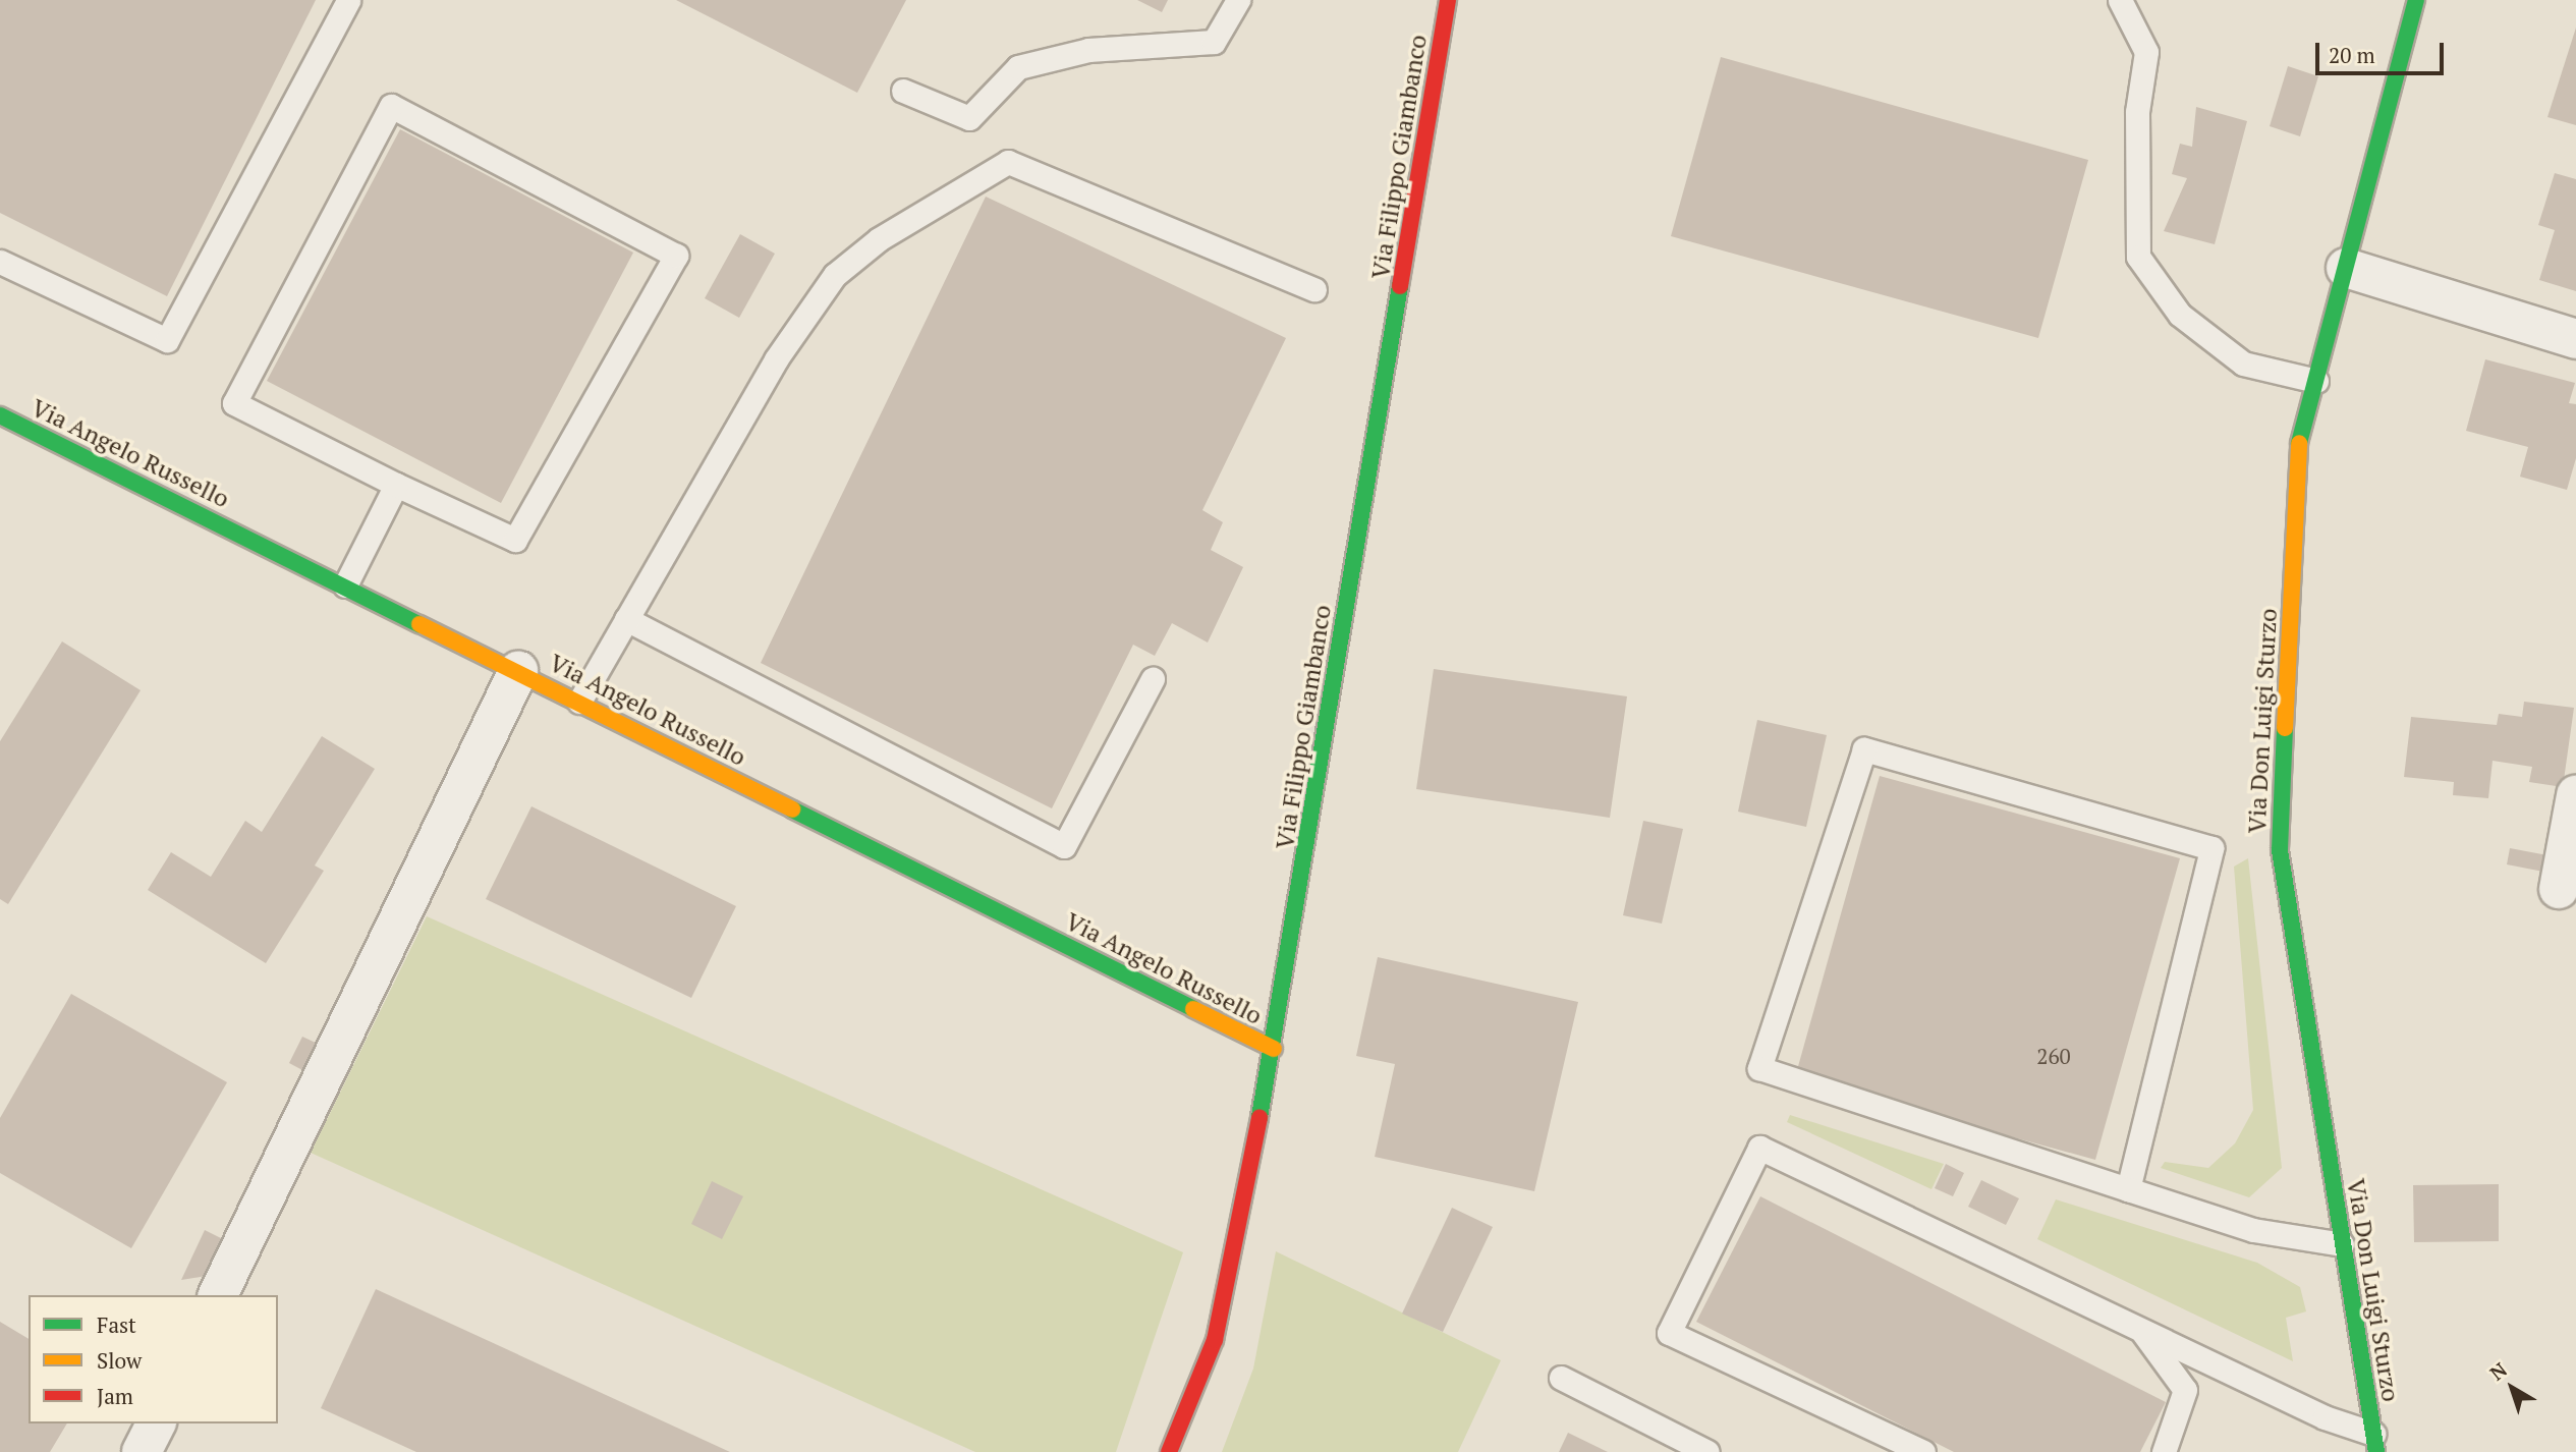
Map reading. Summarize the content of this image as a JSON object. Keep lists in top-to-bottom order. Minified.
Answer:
{"streets":{"street":["Via Filippo Giambanco","Via Angelo Russello","Via Don Luigi Sturzo"]},"crossings":[["Via Filippo Giambanco","Via Angelo Russello"]],"house_numbers":["260"],"legend":["Fast","Slow","Jam"],"scale_bar":"20 m","north":"top left"}
